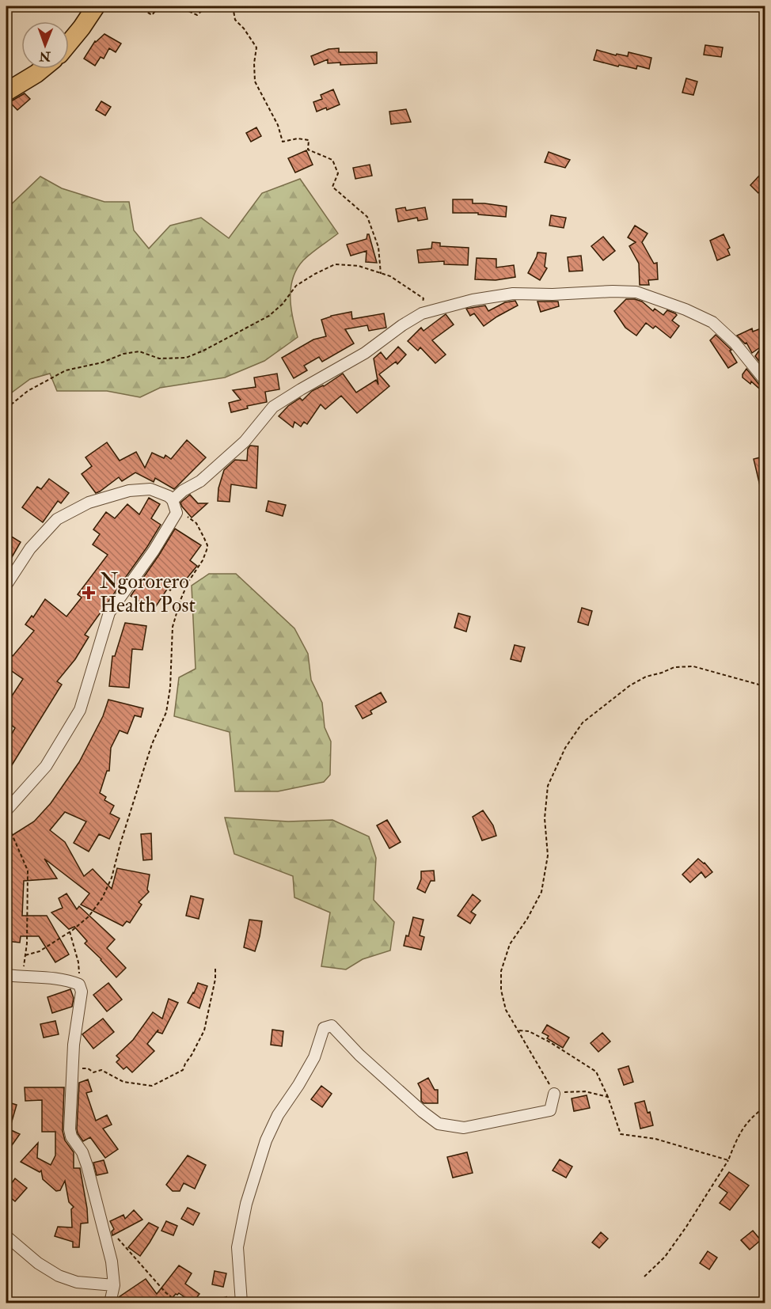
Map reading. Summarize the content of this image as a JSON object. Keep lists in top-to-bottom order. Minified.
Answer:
{"places":{"health":["Ngororero Health Post"]},"north":"bottom"}
